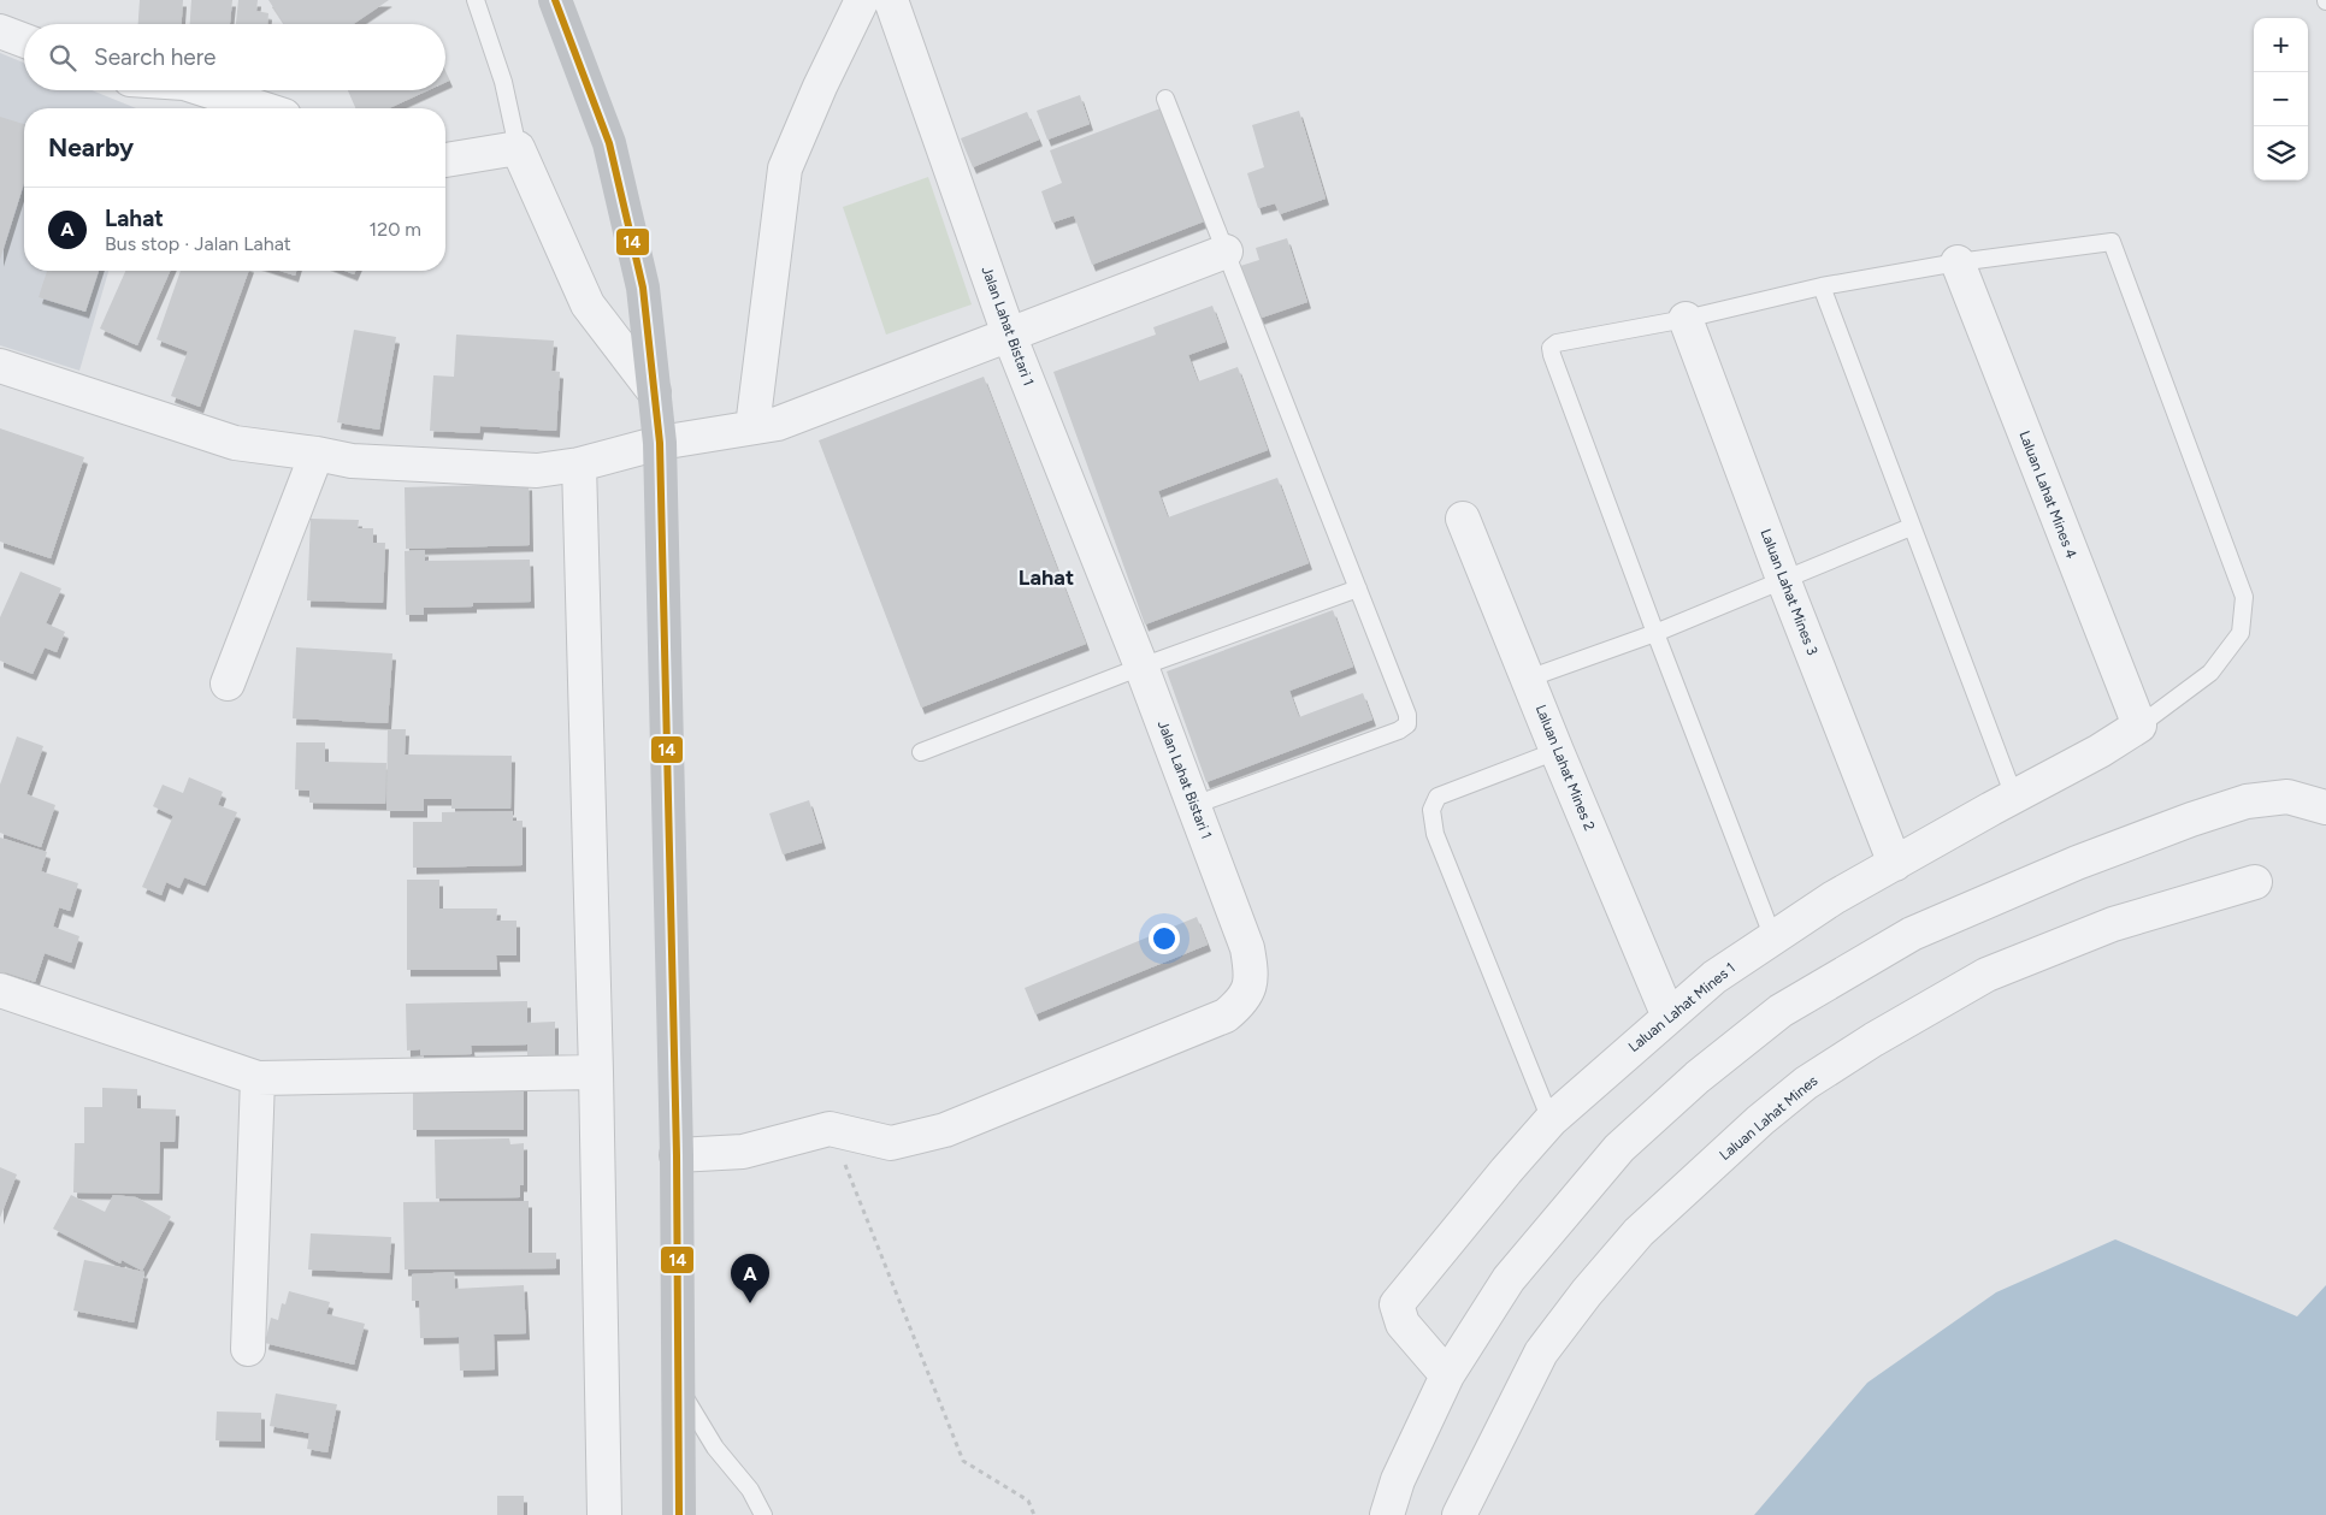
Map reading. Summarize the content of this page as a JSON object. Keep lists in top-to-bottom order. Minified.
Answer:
{"streets":{"street":["Jalan Lahat Bistari 1","Laluan Lahat Mines 4","Laluan Lahat Mines 3","Laluan Lahat Mines 2","Laluan Lahat Mines 1","Laluan Lahat Mines"]},"crossings":[["Laluan Lahat Mines 4","Laluan Lahat Mines 1"],["Laluan Lahat Mines 3","Laluan Lahat Mines 1"],["Laluan Lahat Mines 2","Laluan Lahat Mines 1"]],"districts":["Lahat"],"lines":["transit line 14"],"page":{"map_buttons":["+","−"],"search":"Search here","heading":"Nearby","list":[{"mark":"A","name":"Lahat","note":"Bus stop · Jalan Lahat","value":"120 m"}],"pins":"A"}}
